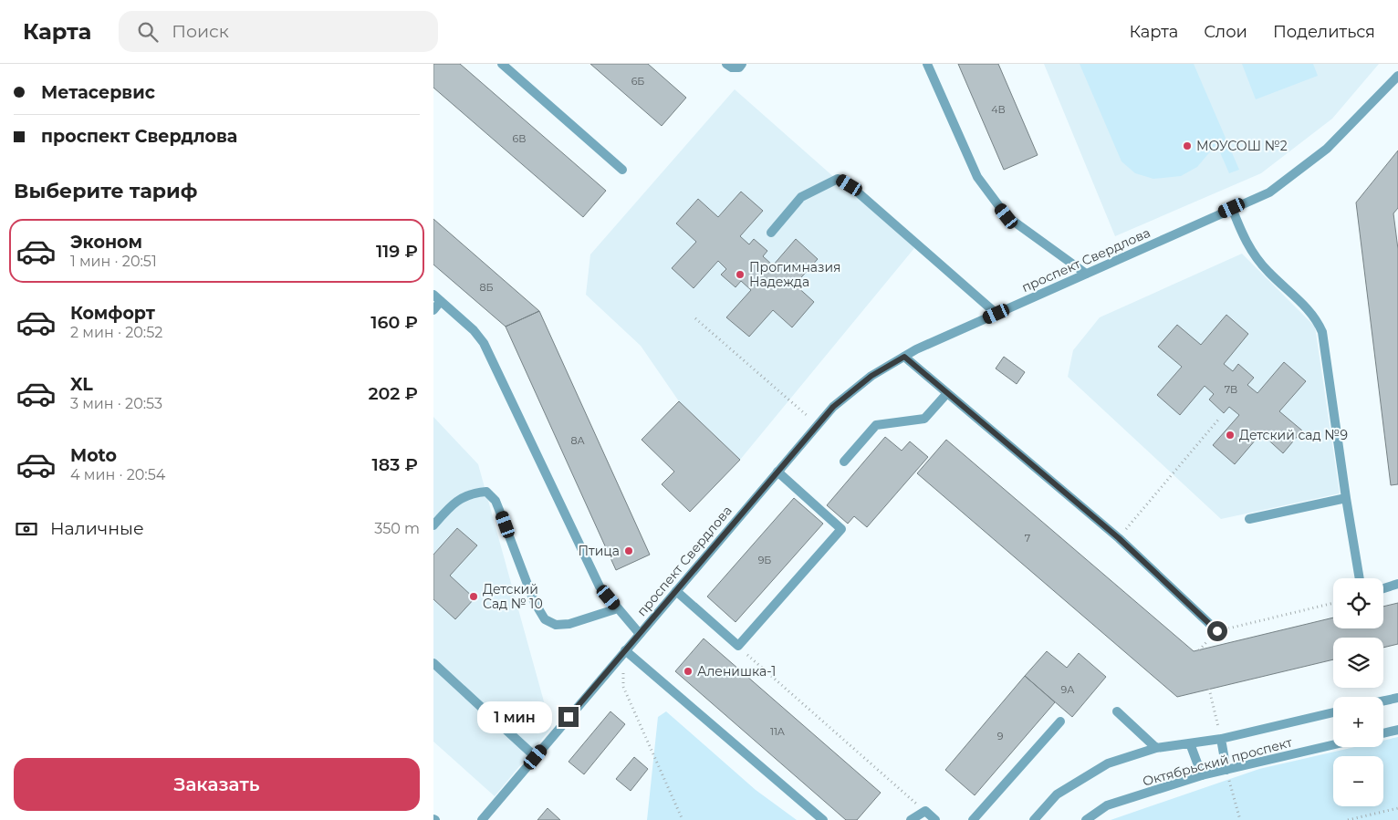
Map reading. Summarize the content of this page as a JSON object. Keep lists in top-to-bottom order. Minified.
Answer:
{"streets":{"street":["проспект Свердлова","Октябрьский проспект"]},"places":["МОУСОШ №2","Прогимназия Надежда","Детский сад №9","Птица","Детский Сад № 10","Аленишка-1"],"house_numbers":["6Б","4В","6В","8Б","7В","8А","7","9Б","9А","11А","9"],"page":{"header":"Карта","search":"Поиск","nav":["Карта","Слои","Поделиться"],"banner":["Метасервис","проспект Свердлова"],"heading":"Выберите тариф","list":[{"name":"Эконом","note":"1 мин · 20:51","value":"119 ₽"},{"name":"Комфорт","note":"2 мин · 20:52","value":"160 ₽"},{"name":"XL","note":"3 мин · 20:53","value":"202 ₽"},{"name":"Moto","note":"4 мин · 20:54","value":"183 ₽"}],"pay":["Наличные","350 m"],"map_buttons":["+","−"],"bubble":"1 мин","buttons":"Заказать"}}
